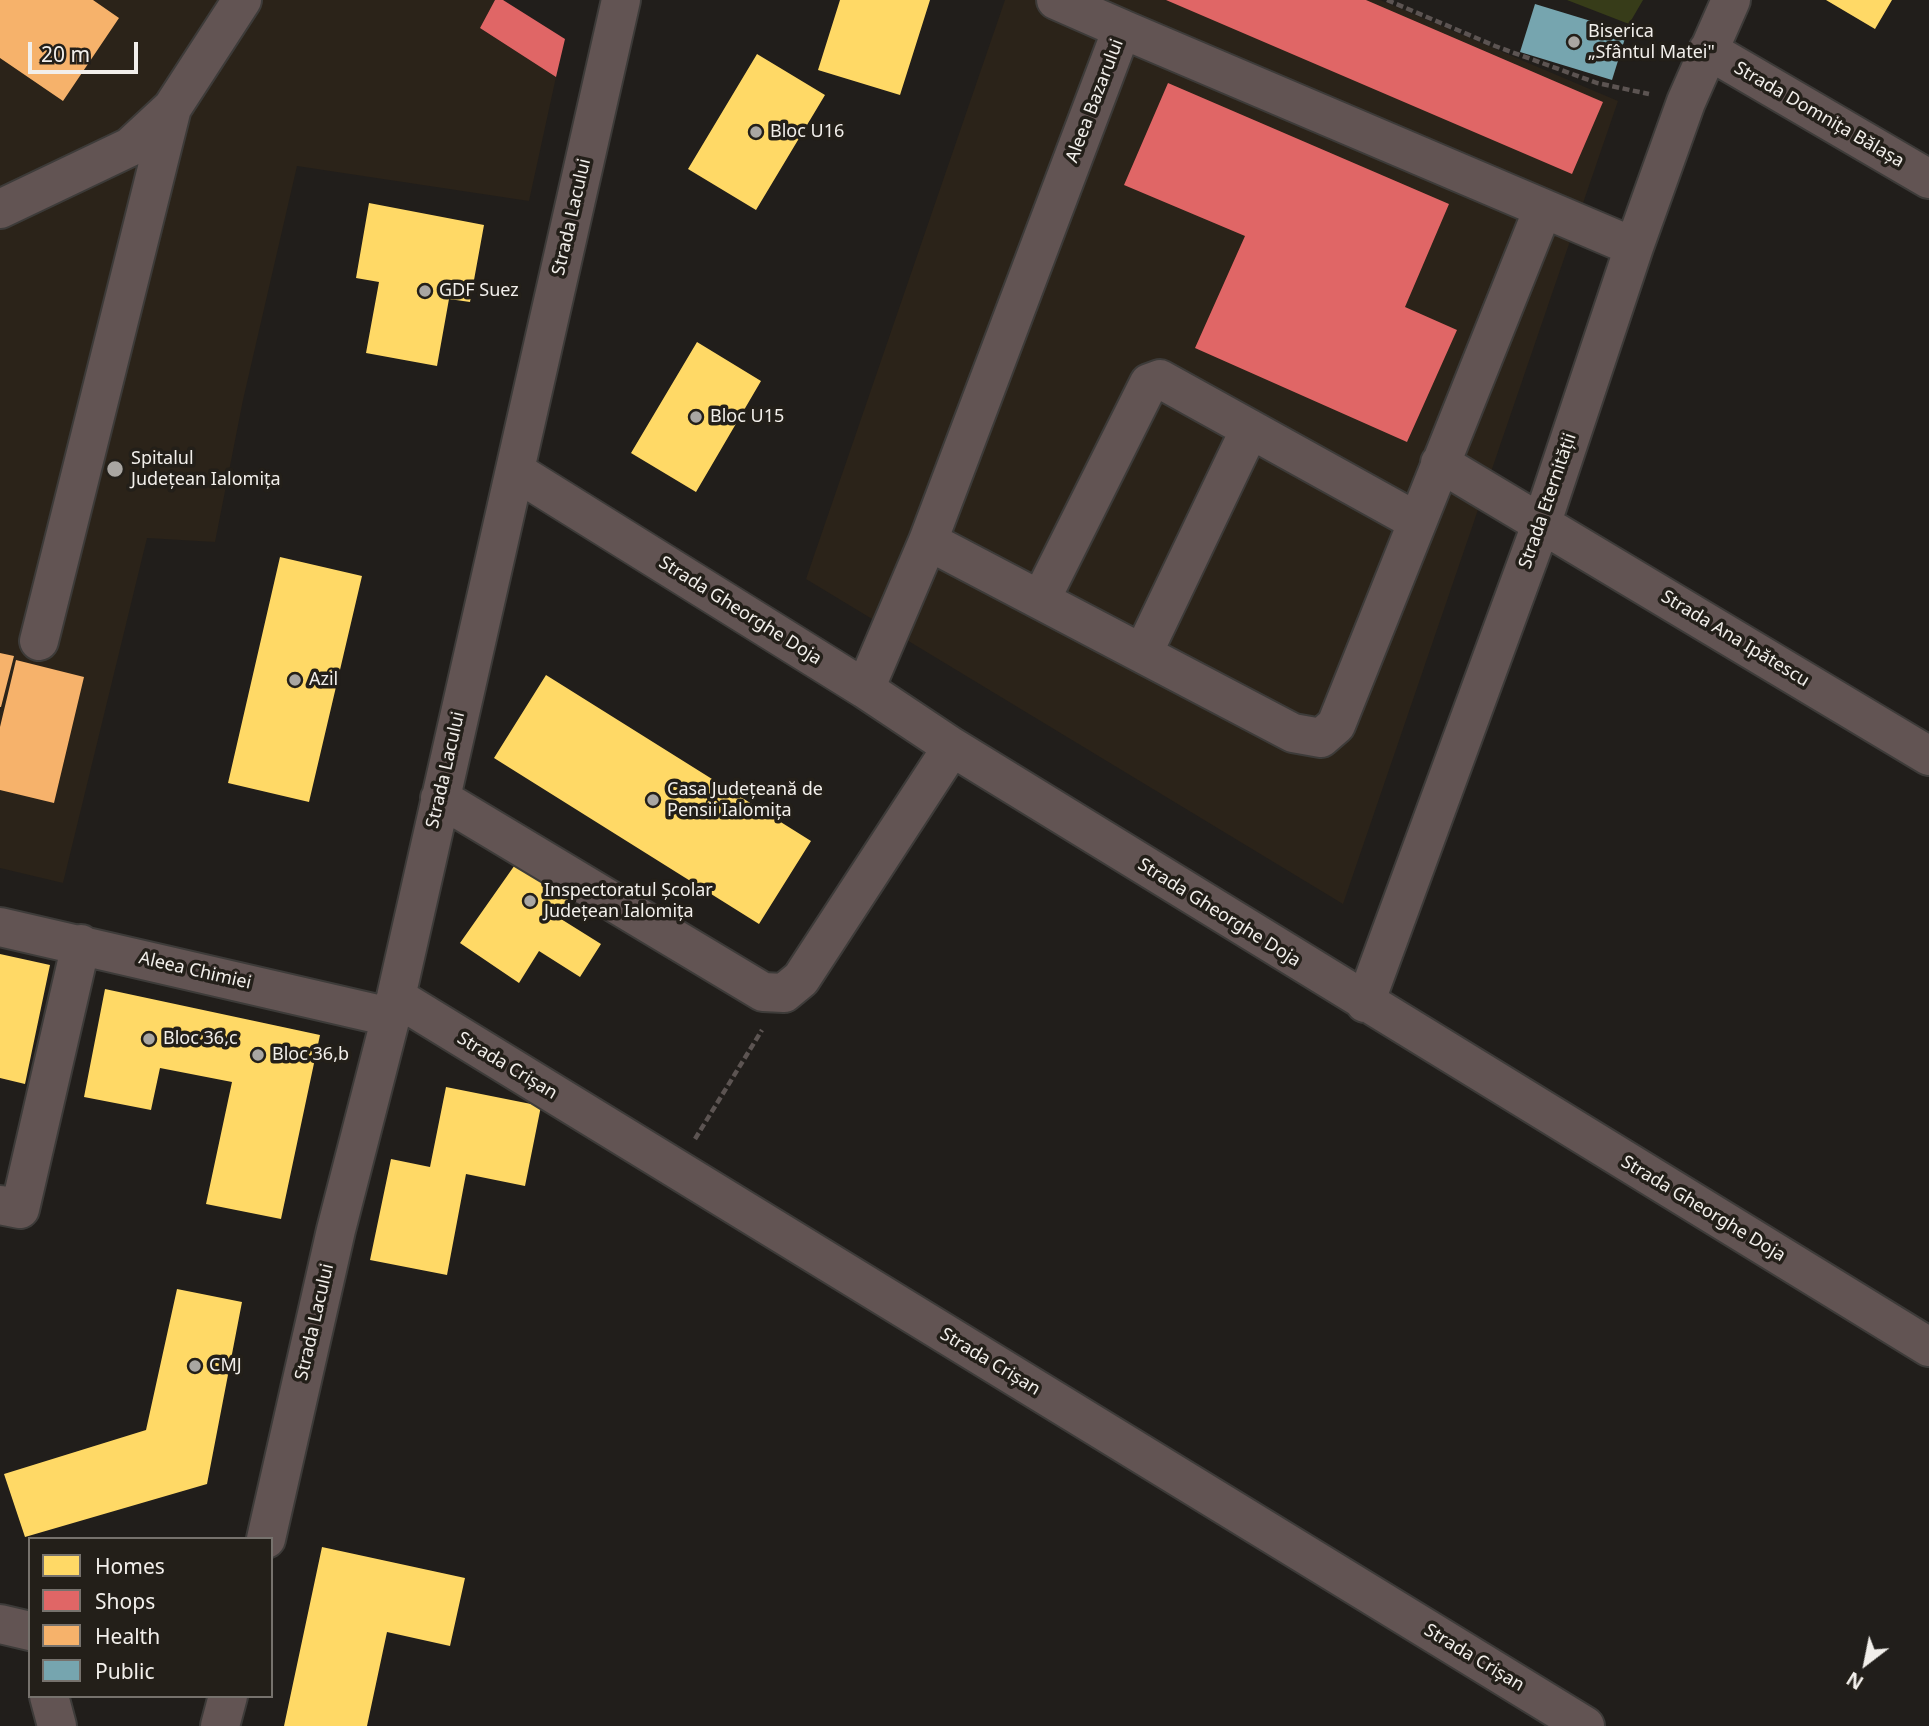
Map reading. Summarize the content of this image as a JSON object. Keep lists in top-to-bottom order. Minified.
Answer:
{"streets":{"street":["Aleea Bazarului","Strada Domnița Bălașa","Strada Lacului","Strada Eternității","Strada Gheorghe Doja","Strada Ana Ipătescu","Aleea Chimiei","Strada Crișan"]},"crossings":[["Aleea Bazarului","Strada Eternității"],["Aleea Bazarului","Strada Gheorghe Doja"],["Strada Domnița Bălașa","Strada Eternității"],["Strada Lacului","Strada Gheorghe Doja"],["Strada Lacului","Aleea Chimiei"],["Strada Lacului","Strada Crișan"],["Strada Eternității","Strada Gheorghe Doja"],["Strada Eternității","Strada Ana Ipătescu"],["Aleea Chimiei","Strada Crișan"]],"places":["Biserica „Sfântul Matei\"","Bloc U16","GDF Suez","Bloc U15","Spitalul Județean Ialomița","Azil","Casa Județeană de Pensii Ialomița","Inspectoratul Școlar Județean Ialomița","Bloc 36,c","Bloc 36,b","CMJ"],"legend":["Homes","Shops","Health","Public"],"scale_bar":"20 m","north":"bottom left"}
